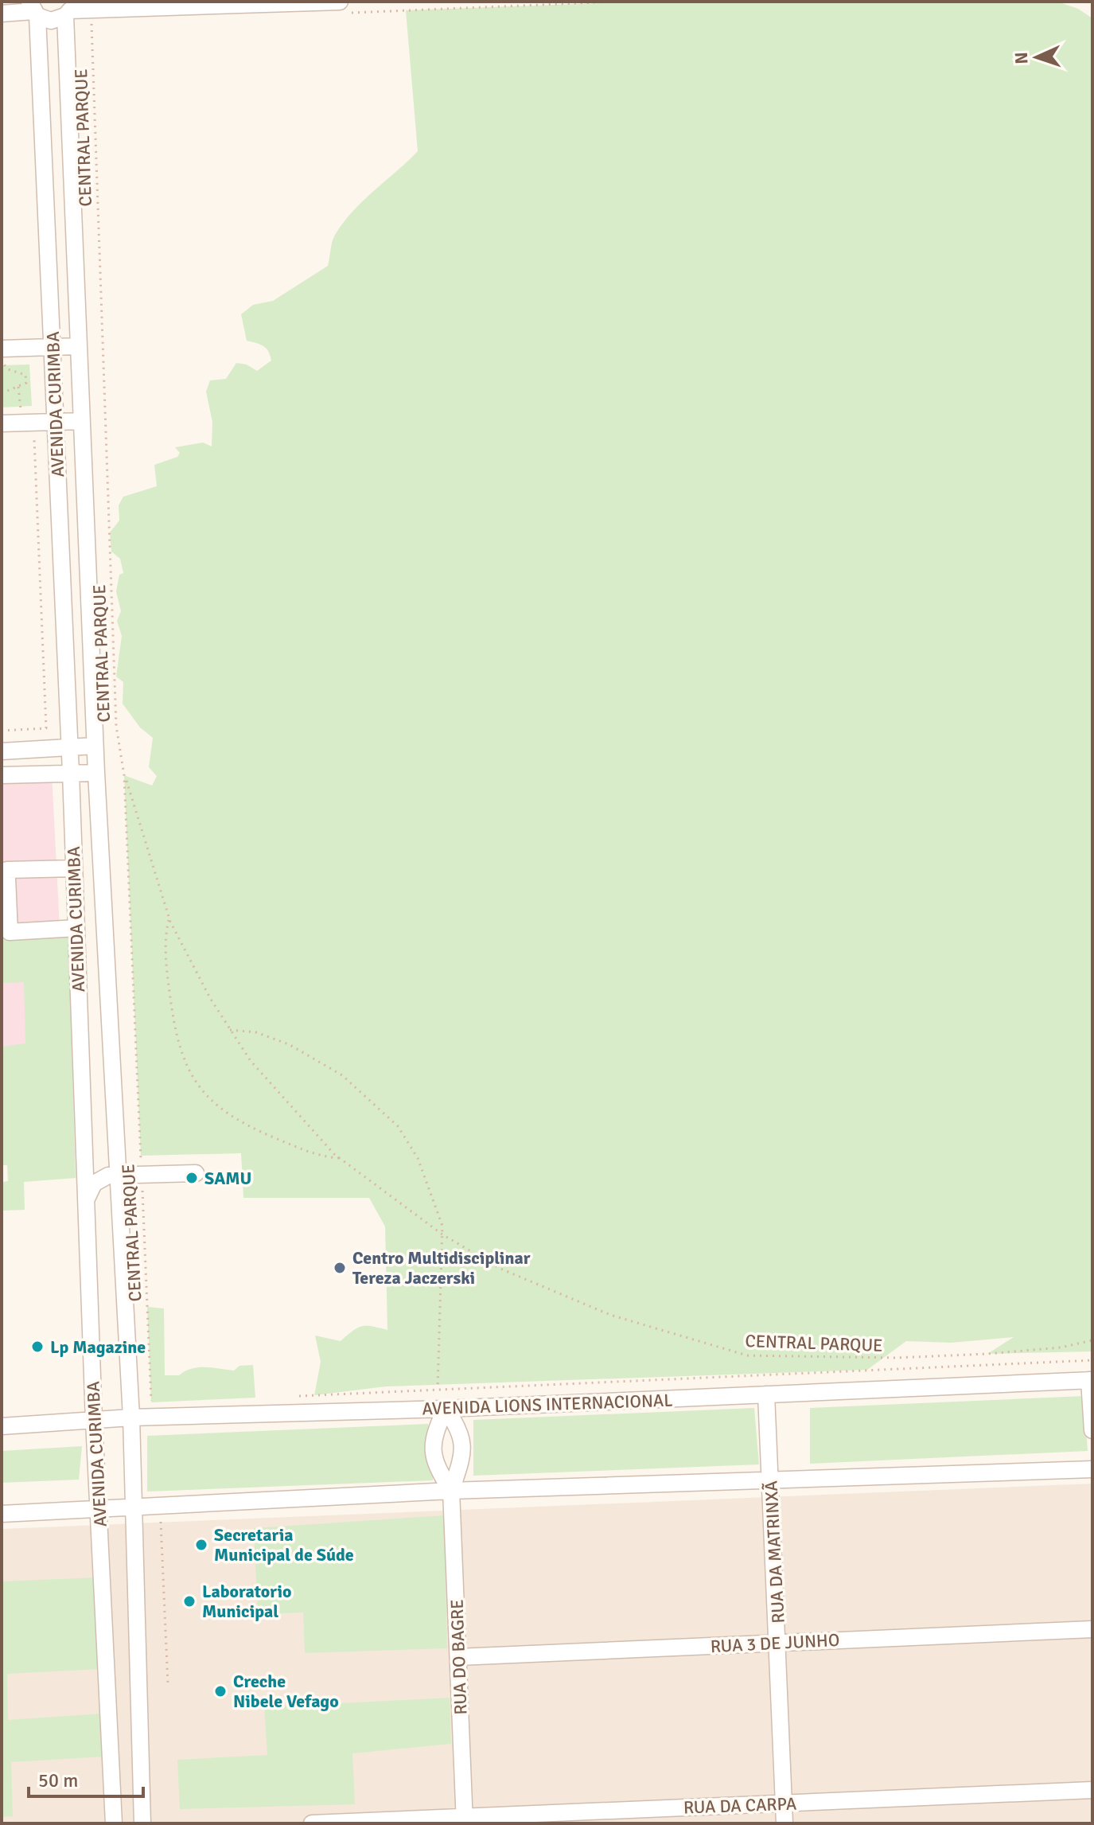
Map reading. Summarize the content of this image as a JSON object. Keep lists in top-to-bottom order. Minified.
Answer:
{"streets":{"street":["AVENIDA CURIMBA","AVENIDA LIONS INTERNACIONAL","RUA DA MATRINXÃ","RUA 3 DE JUNHO","RUA DO BAGRE","RUA DA CARPA"],"path":["CENTRAL PARQUE"]},"crossings":[["AVENIDA CURIMBA","AVENIDA LIONS INTERNACIONAL"],["AVENIDA LIONS INTERNACIONAL","RUA DA MATRINXÃ"],["AVENIDA LIONS INTERNACIONAL","RUA DO BAGRE"],["RUA DA MATRINXÃ","RUA 3 DE JUNHO"],["RUA DA MATRINXÃ","RUA DA CARPA"],["RUA 3 DE JUNHO","RUA DO BAGRE"],["RUA DO BAGRE","RUA DA CARPA"]],"places":["SAMU","Centro Multidisciplinar Tereza Jaczerski","Lp Magazine","Secretaria Municipal de Súde","Laboratorio Municipal","Creche Nibele Vefago"],"scale_bar":"50 m","north":"left"}
